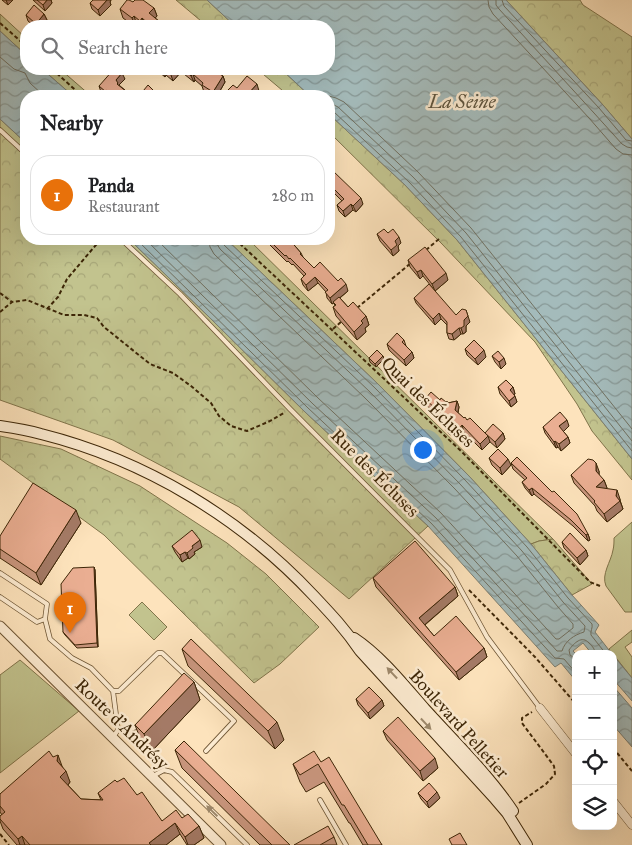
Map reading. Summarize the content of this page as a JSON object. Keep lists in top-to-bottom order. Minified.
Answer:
{"streets":{"main road":["Boulevard Pelletier"],"street":["Rue des Écluses","Route d'Andrésy"],"path":["Quai des Écluses"]},"water":["La Seine"],"page":{"search":"Search here","heading":"Nearby","list":[{"mark":"1","name":"Panda","note":"Restaurant","value":"280 m"}],"pins":"1","map_buttons":["+","−"]}}
